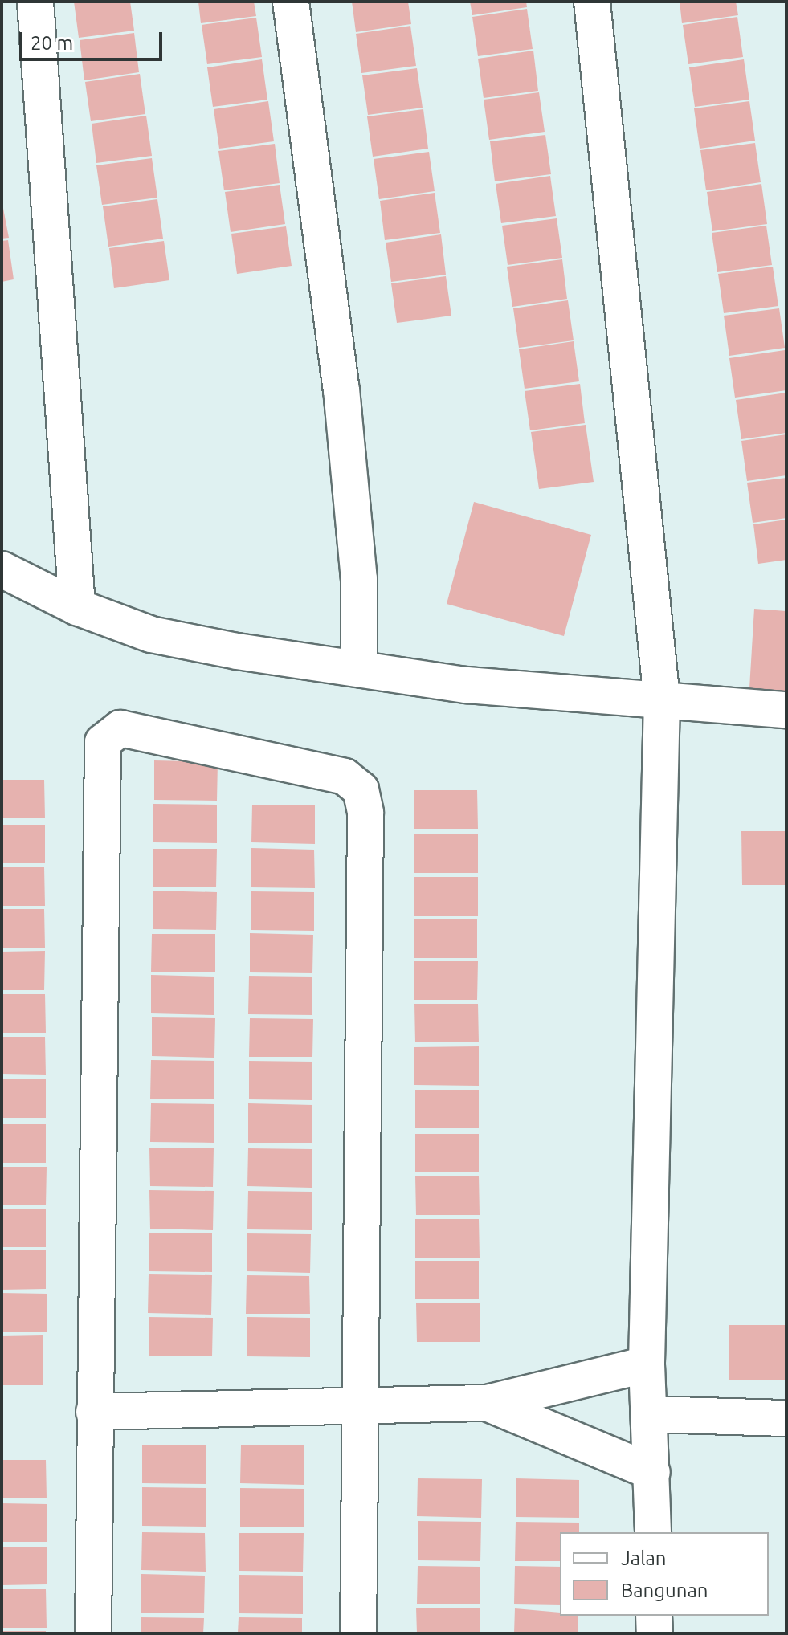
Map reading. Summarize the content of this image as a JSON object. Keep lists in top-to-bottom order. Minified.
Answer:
{"legend":["Jalan","Bangunan"],"scale_bar":"20 m"}
